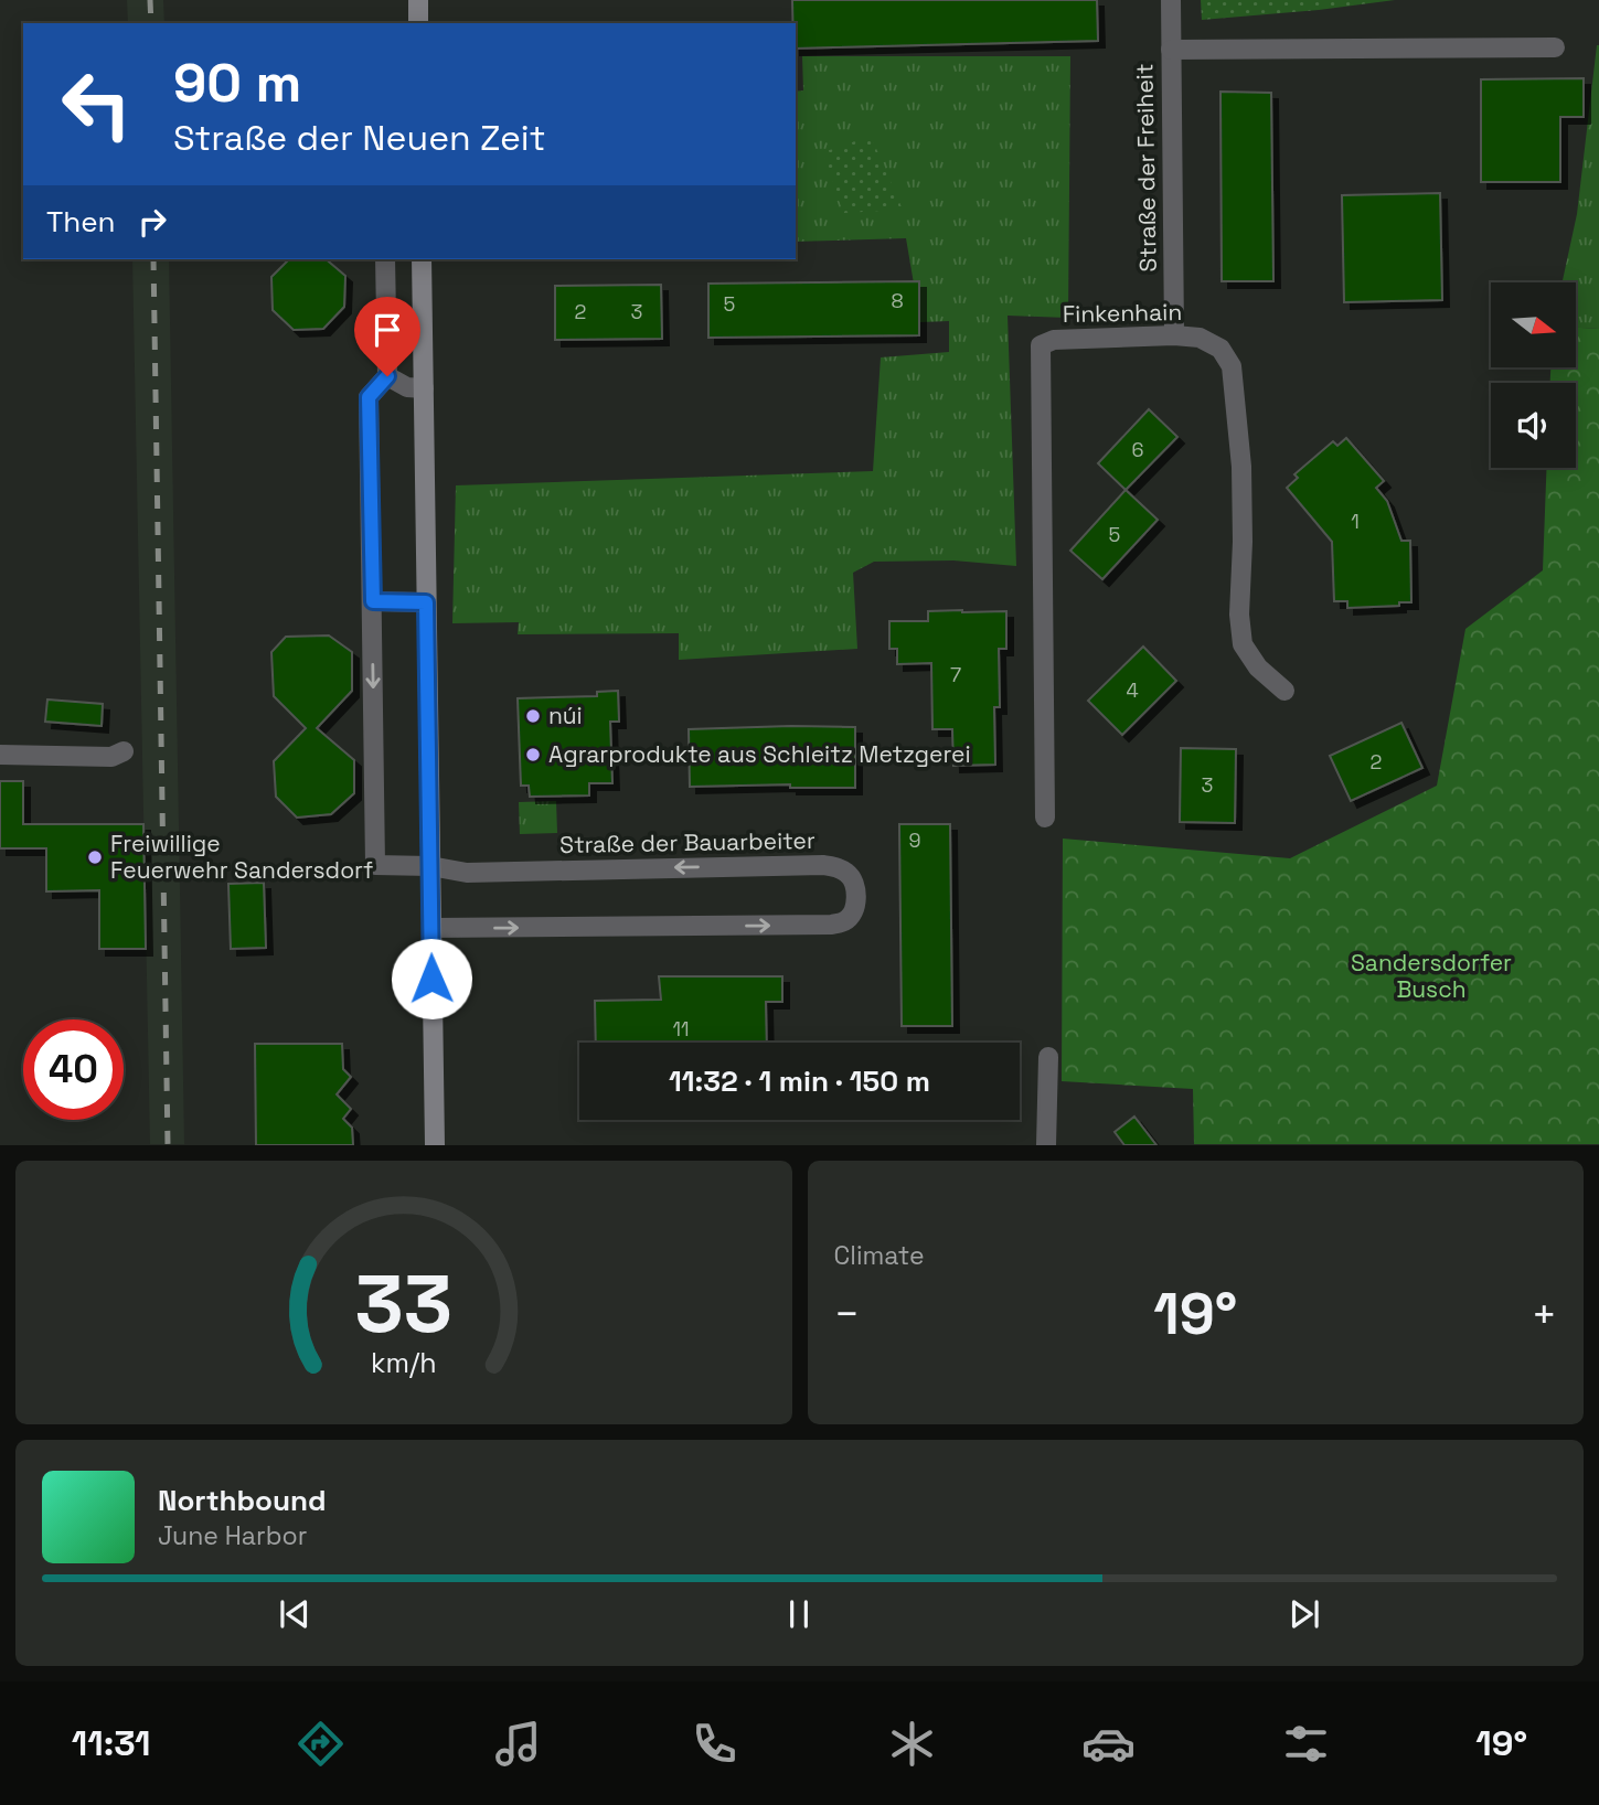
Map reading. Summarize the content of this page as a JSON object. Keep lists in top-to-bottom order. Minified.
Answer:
{"streets":{"street":["Straße der Freiheit","Finkenhain","Straße der Bauarbeiter"]},"crossings":[["Straße der Freiheit","Finkenhain"]],"parks":["Sandersdorfer Busch"],"places":["núi","Agrarprodukte aus Schleitz Metzgerei","Freiwillige Feuerwehr Sandersdorf"],"house_numbers":["8","5","2","3","6","1","5","7","4","2","3","9","11"],"north":"right","page":{"turn":["90 m","Straße der Neuen Zeit"],"then":"Then","limit":"40","trip":"11:32 · 1 min · 150 m","tile":"Climate","heat":["−","19°","+"],"song":["Northbound","June Harbor"],"tabs":["11:31","19°"],"gauge":["33","km/h"]}}
